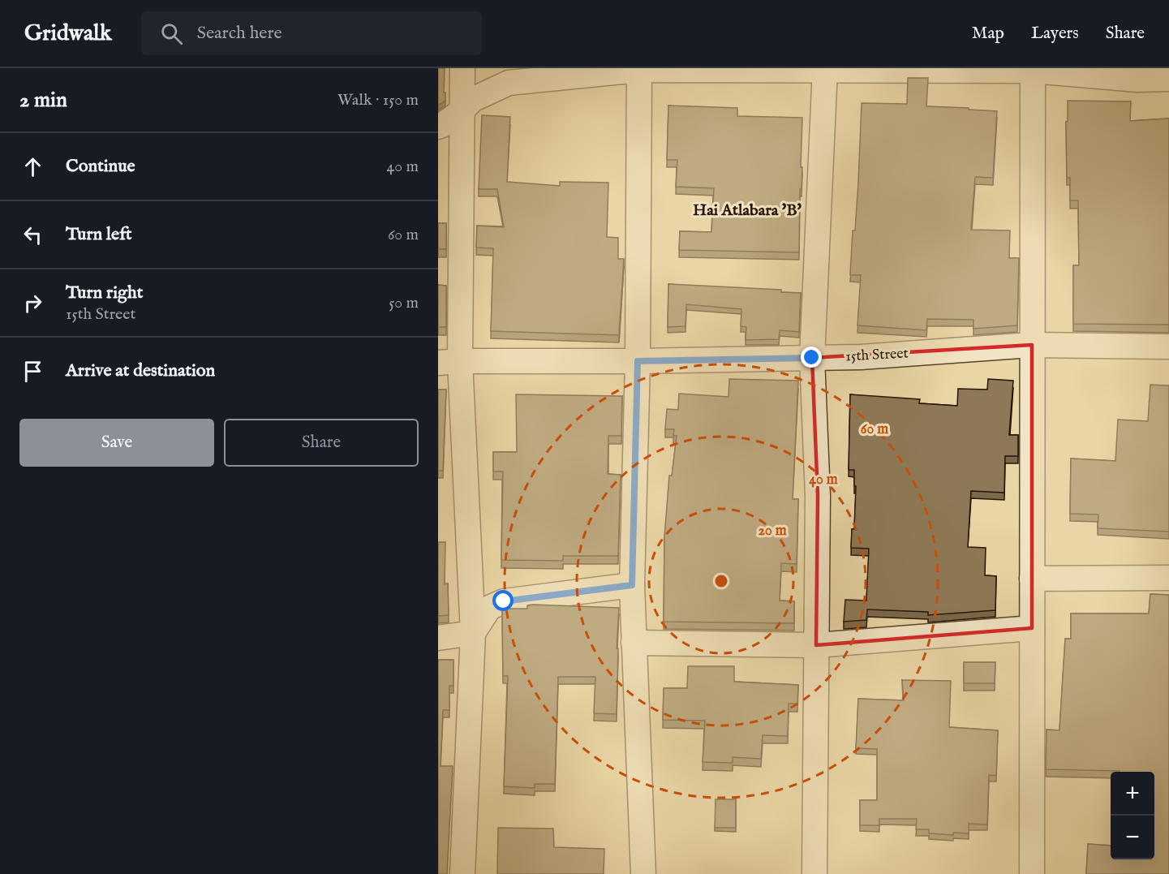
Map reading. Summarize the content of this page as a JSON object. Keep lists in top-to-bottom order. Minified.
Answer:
{"streets":{"street":["15th Street"]},"districts":["Hai Atlabara 'B'"],"page":{"header":"Gridwalk","search":"Search here","nav":["Map","Layers","Share"],"heading":["2 min","Walk · 150 m"],"list":[["Continue","40 m"],["Turn left","60 m"],["Turn right","15th Street","50 m"],"Arrive at destination"],"buttons":["Save","Share"],"map_buttons":["+","−"]},"rings":["60 m","40 m","20 m"]}
